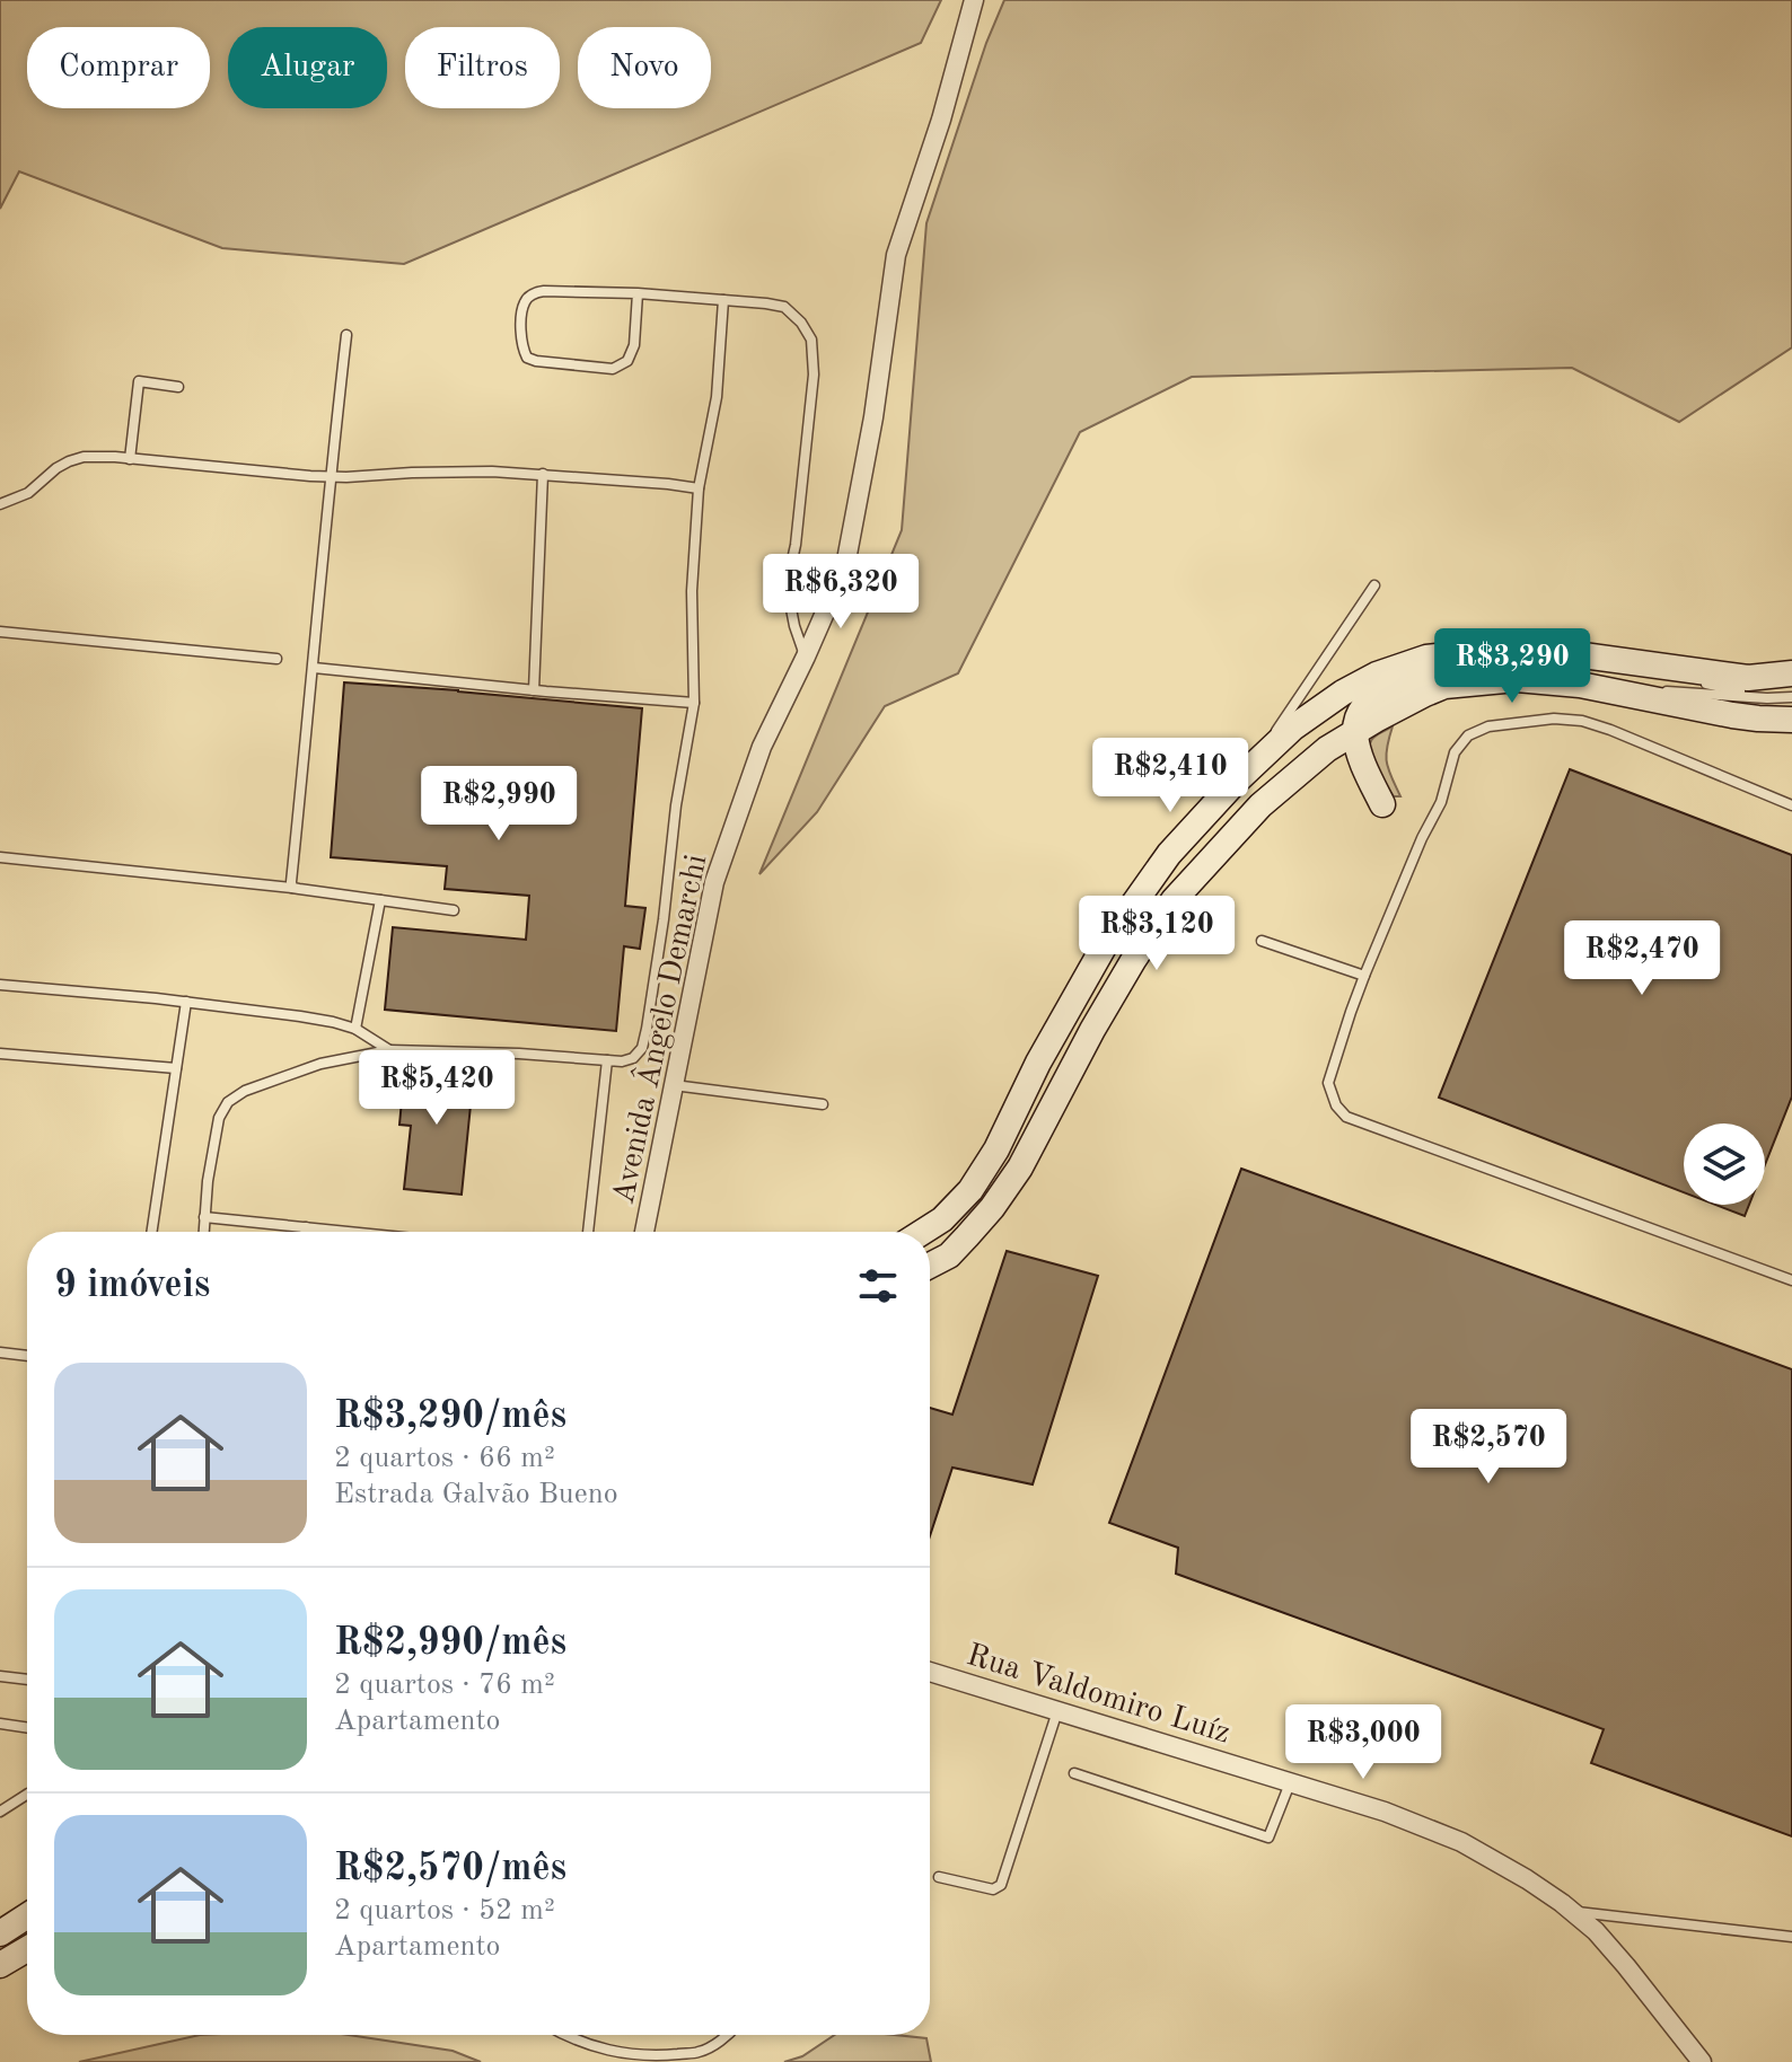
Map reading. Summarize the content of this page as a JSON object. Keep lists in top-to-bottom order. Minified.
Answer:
{"streets":{"street":["Avenida Ângelo Demarchi","Rua Valdomiro Luíz"]},"page":{"chip":["Comprar","Alugar","Filtros","Novo"],"price":["R$6,320","R$3,290","R$2,410","R$2,990","R$3,120","R$2,470","R$5,420","R$2,570","R$3,000"],"heading":"9 imóveis","list":[{"name":"R$3,290/mês","note":"2 quartos · 66 m² · Estrada Galvão Bueno"},{"name":"R$2,990/mês","note":"2 quartos · 76 m² · Apartamento"},{"name":"R$2,570/mês","note":"2 quartos · 52 m² · Apartamento"}]}}
